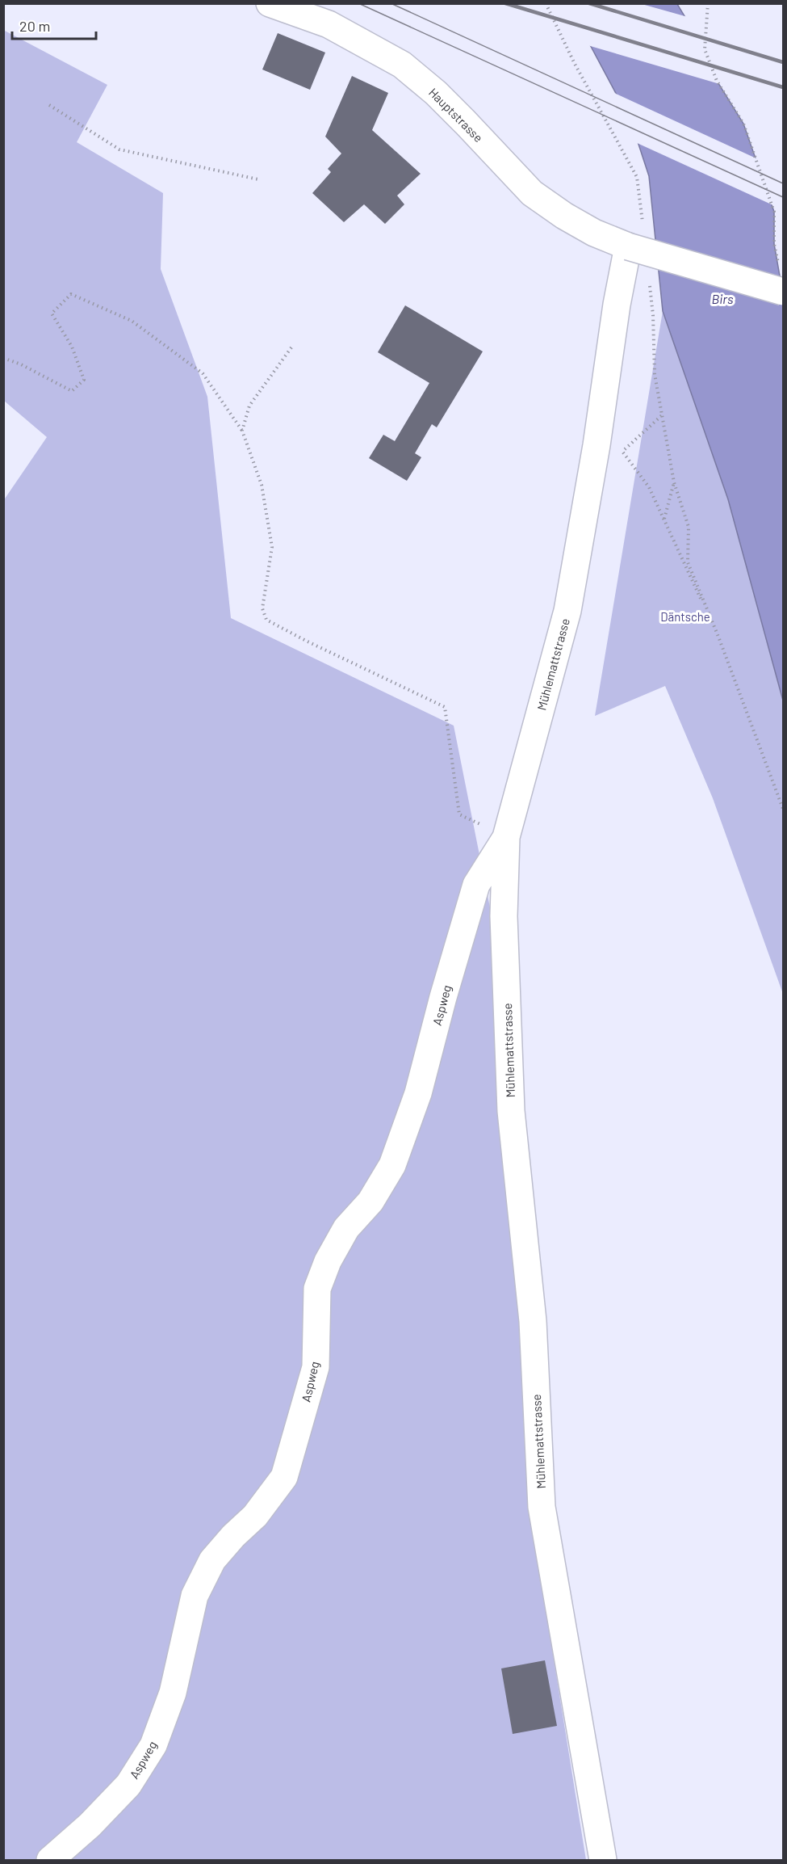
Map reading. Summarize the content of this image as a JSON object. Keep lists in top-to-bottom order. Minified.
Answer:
{"streets":{"street":["Hauptstrasse","Mühlemattstrasse","Aspweg"]},"crossings":[["Hauptstrasse","Mühlemattstrasse"],["Mühlemattstrasse","Aspweg"]],"water":["Birs"],"parks":["Däntsche"],"scale_bar":"20 m"}
